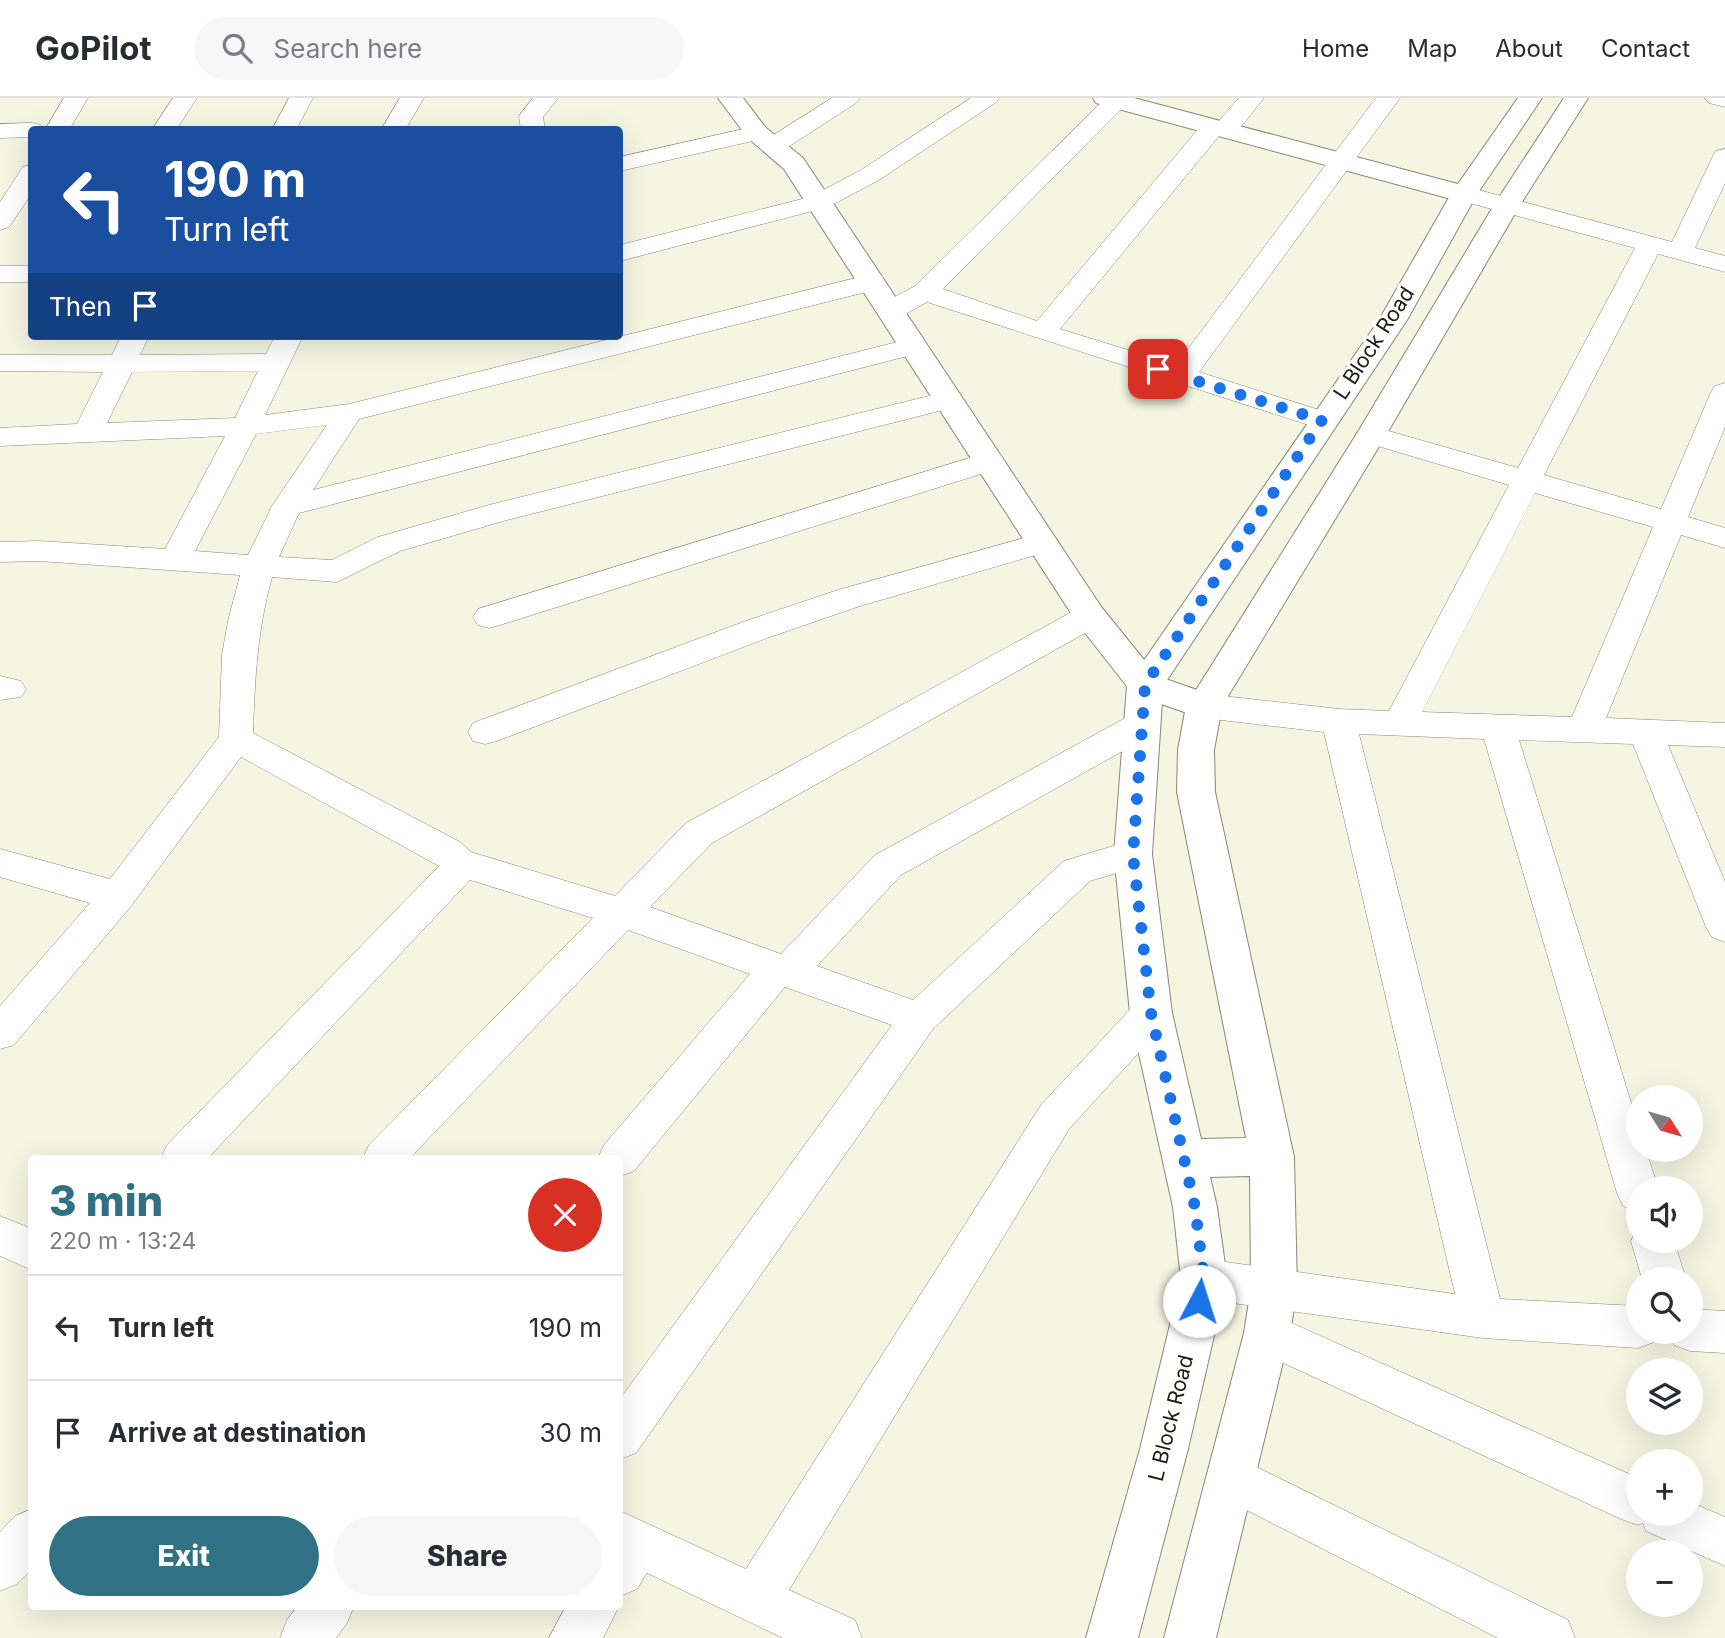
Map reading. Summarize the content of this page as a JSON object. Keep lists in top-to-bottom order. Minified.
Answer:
{"streets":{"main road":["L Block Road"]},"north":"bottom right","page":{"header":"GoPilot","search":"Search here","nav":["Home","Map","About","Contact"],"turn":["190 m","Turn left"],"then":"Then","map_buttons":["+","−"],"heading":["3 min","220 m · 13:24"],"list":[{"name":"Turn left","value":"190 m"},{"name":"Arrive at destination","value":"30 m"}],"buttons":["Exit","Share"]}}
